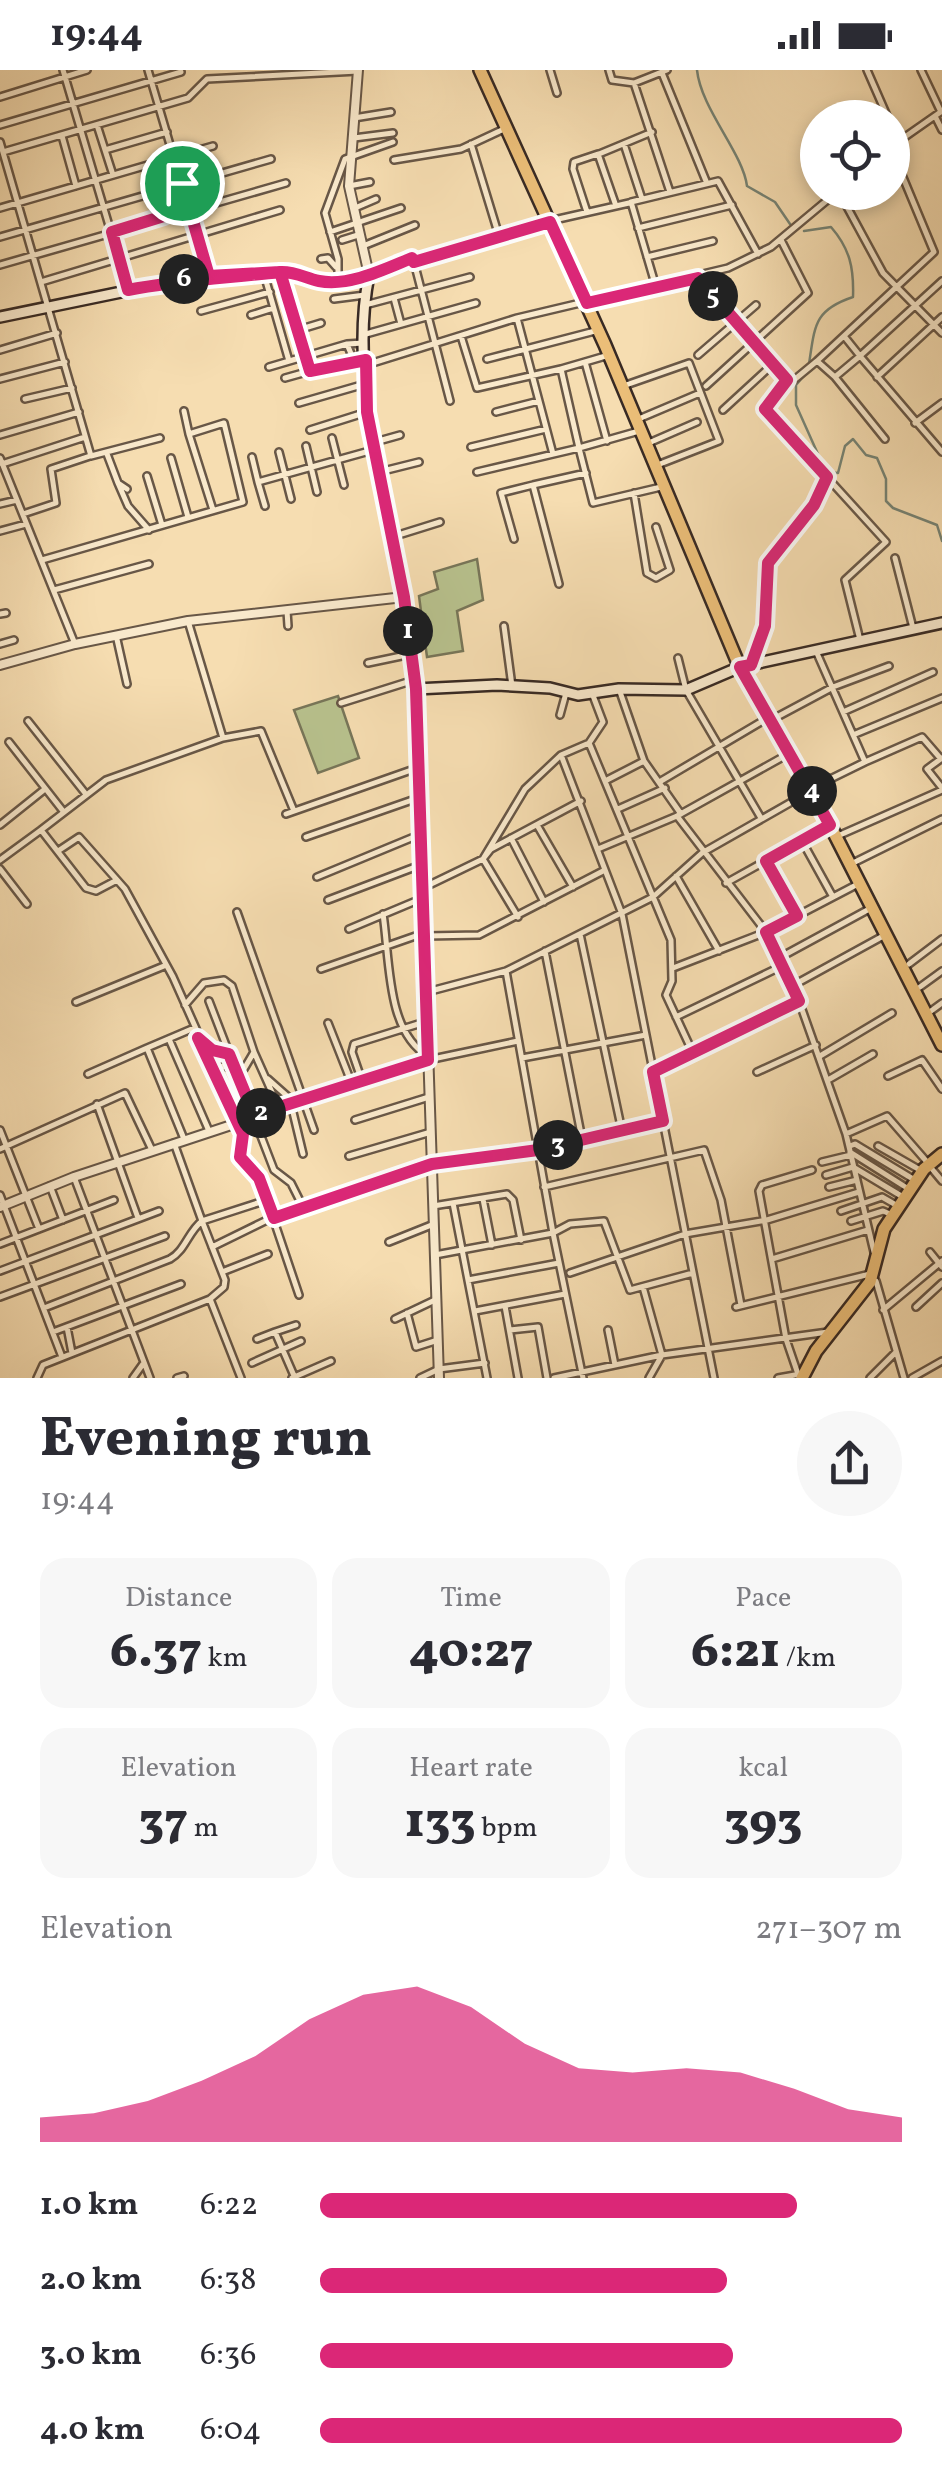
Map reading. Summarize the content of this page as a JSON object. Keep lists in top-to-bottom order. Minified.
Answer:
{"page":{"status":"19:44","pins":["6","5","1","4","2","3"],"heading":["Evening run","19:44"],"stats":[["Distance","6.37 km"],["Time","40:27"],["Pace","6:21 /km"],["Elevation","37 m"],["Heart rate","133 bpm"],["kcal","393"]],"chart":["Elevation","271–307 m"],"list":[{"name":"1.0 km","note":"6:22"},{"name":"2.0 km","note":"6:38"},{"name":"3.0 km","note":"6:36"},{"name":"4.0 km","note":"6:04"}]}}
